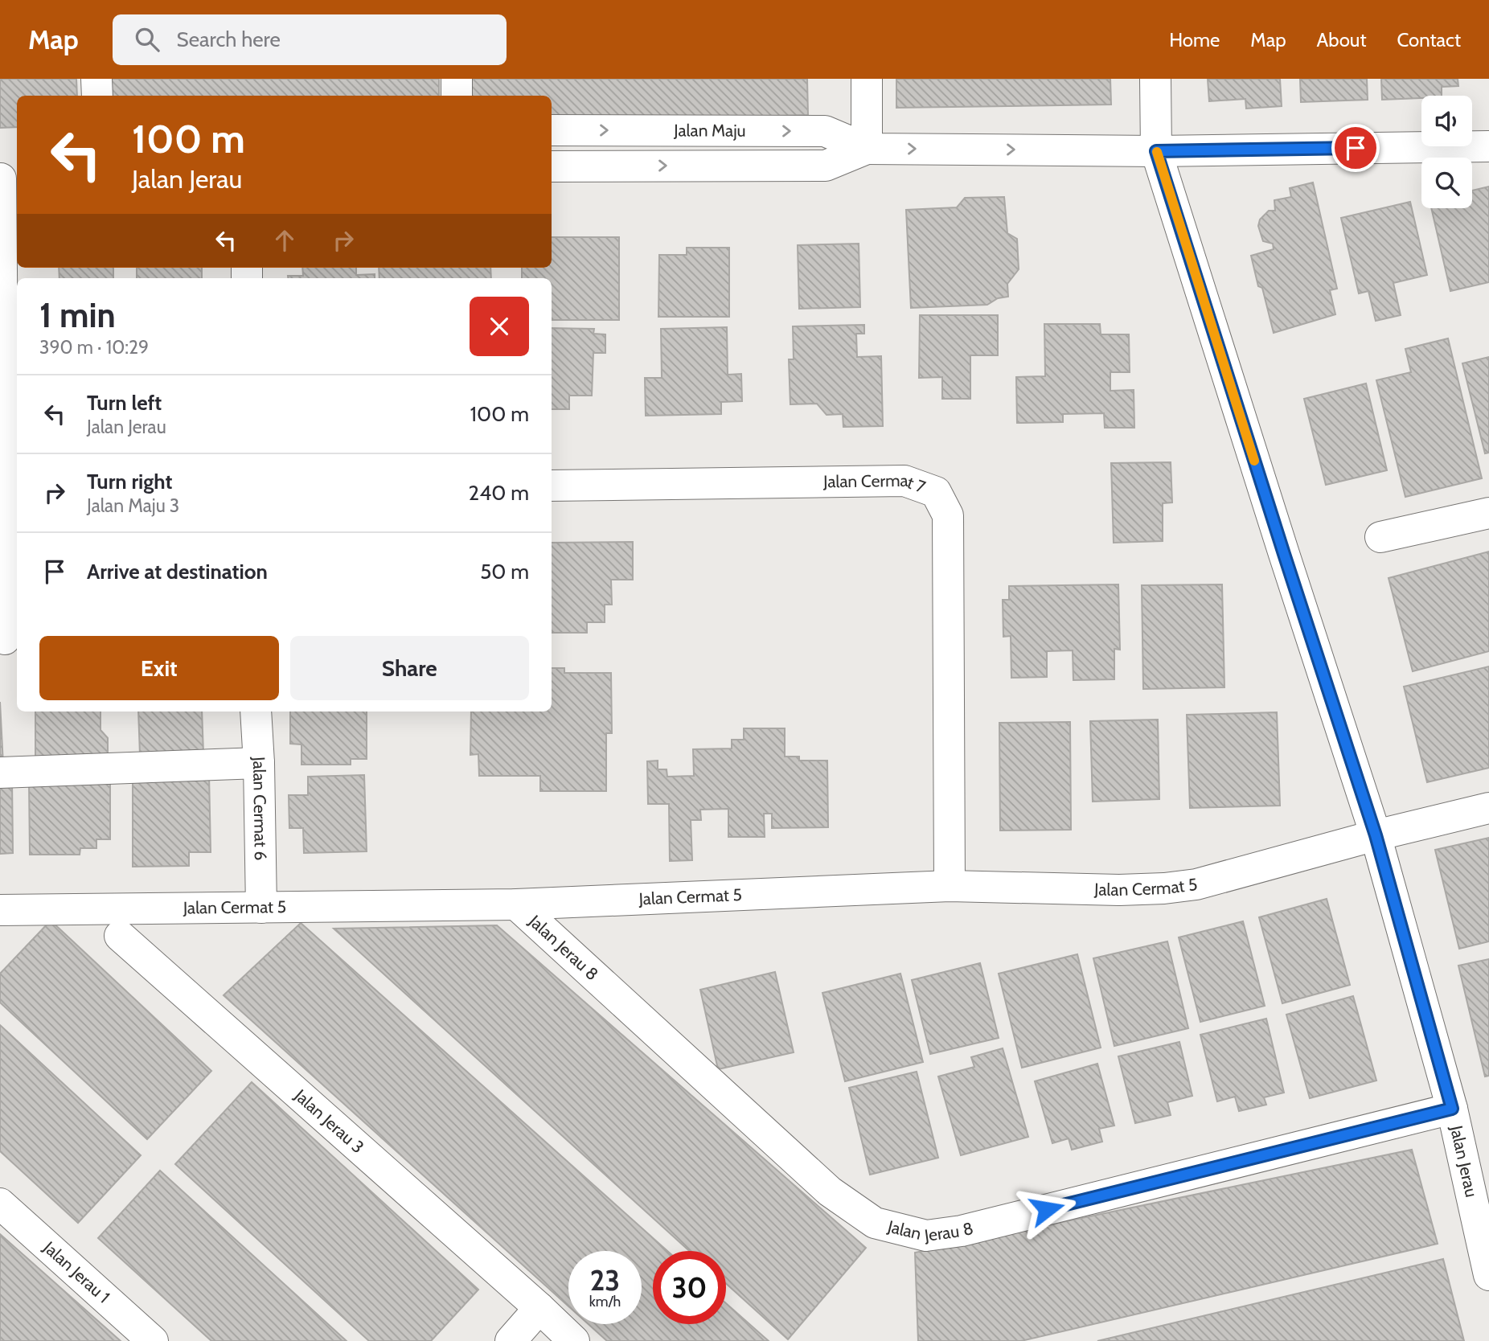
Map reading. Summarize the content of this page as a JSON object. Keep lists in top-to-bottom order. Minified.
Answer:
{"streets":{"street":["Jalan Maju","Jalan Cermat 7","Jalan Cermat 6","Jalan Cermat 5","Jalan Jerau 8","Jalan Jerau 3","Jalan Jerau","Jalan Jerau 1"]},"crossings":[["Jalan Maju","Jalan Jerau"],["Jalan Cermat 7","Jalan Cermat 5"],["Jalan Cermat 6","Jalan Cermat 5"],["Jalan Cermat 5","Jalan Jerau 8"],["Jalan Cermat 5","Jalan Jerau"],["Jalan Jerau 8","Jalan Jerau"]],"one_way":["Jalan Maju"],"page":{"header":"Map","search":"Search here","nav":["Home","Map","About","Contact"],"turn":["100 m","Jalan Jerau"],"heading":["1 min","390 m · 10:29"],"list":[{"name":"Turn left","note":"Jalan Jerau","value":"100 m"},{"name":"Turn right","note":"Jalan Maju 3","value":"240 m"},{"name":"Arrive at destination","value":"50 m"}],"buttons":["Exit","Share"],"speed":"23 km/h","limit":"30"}}
